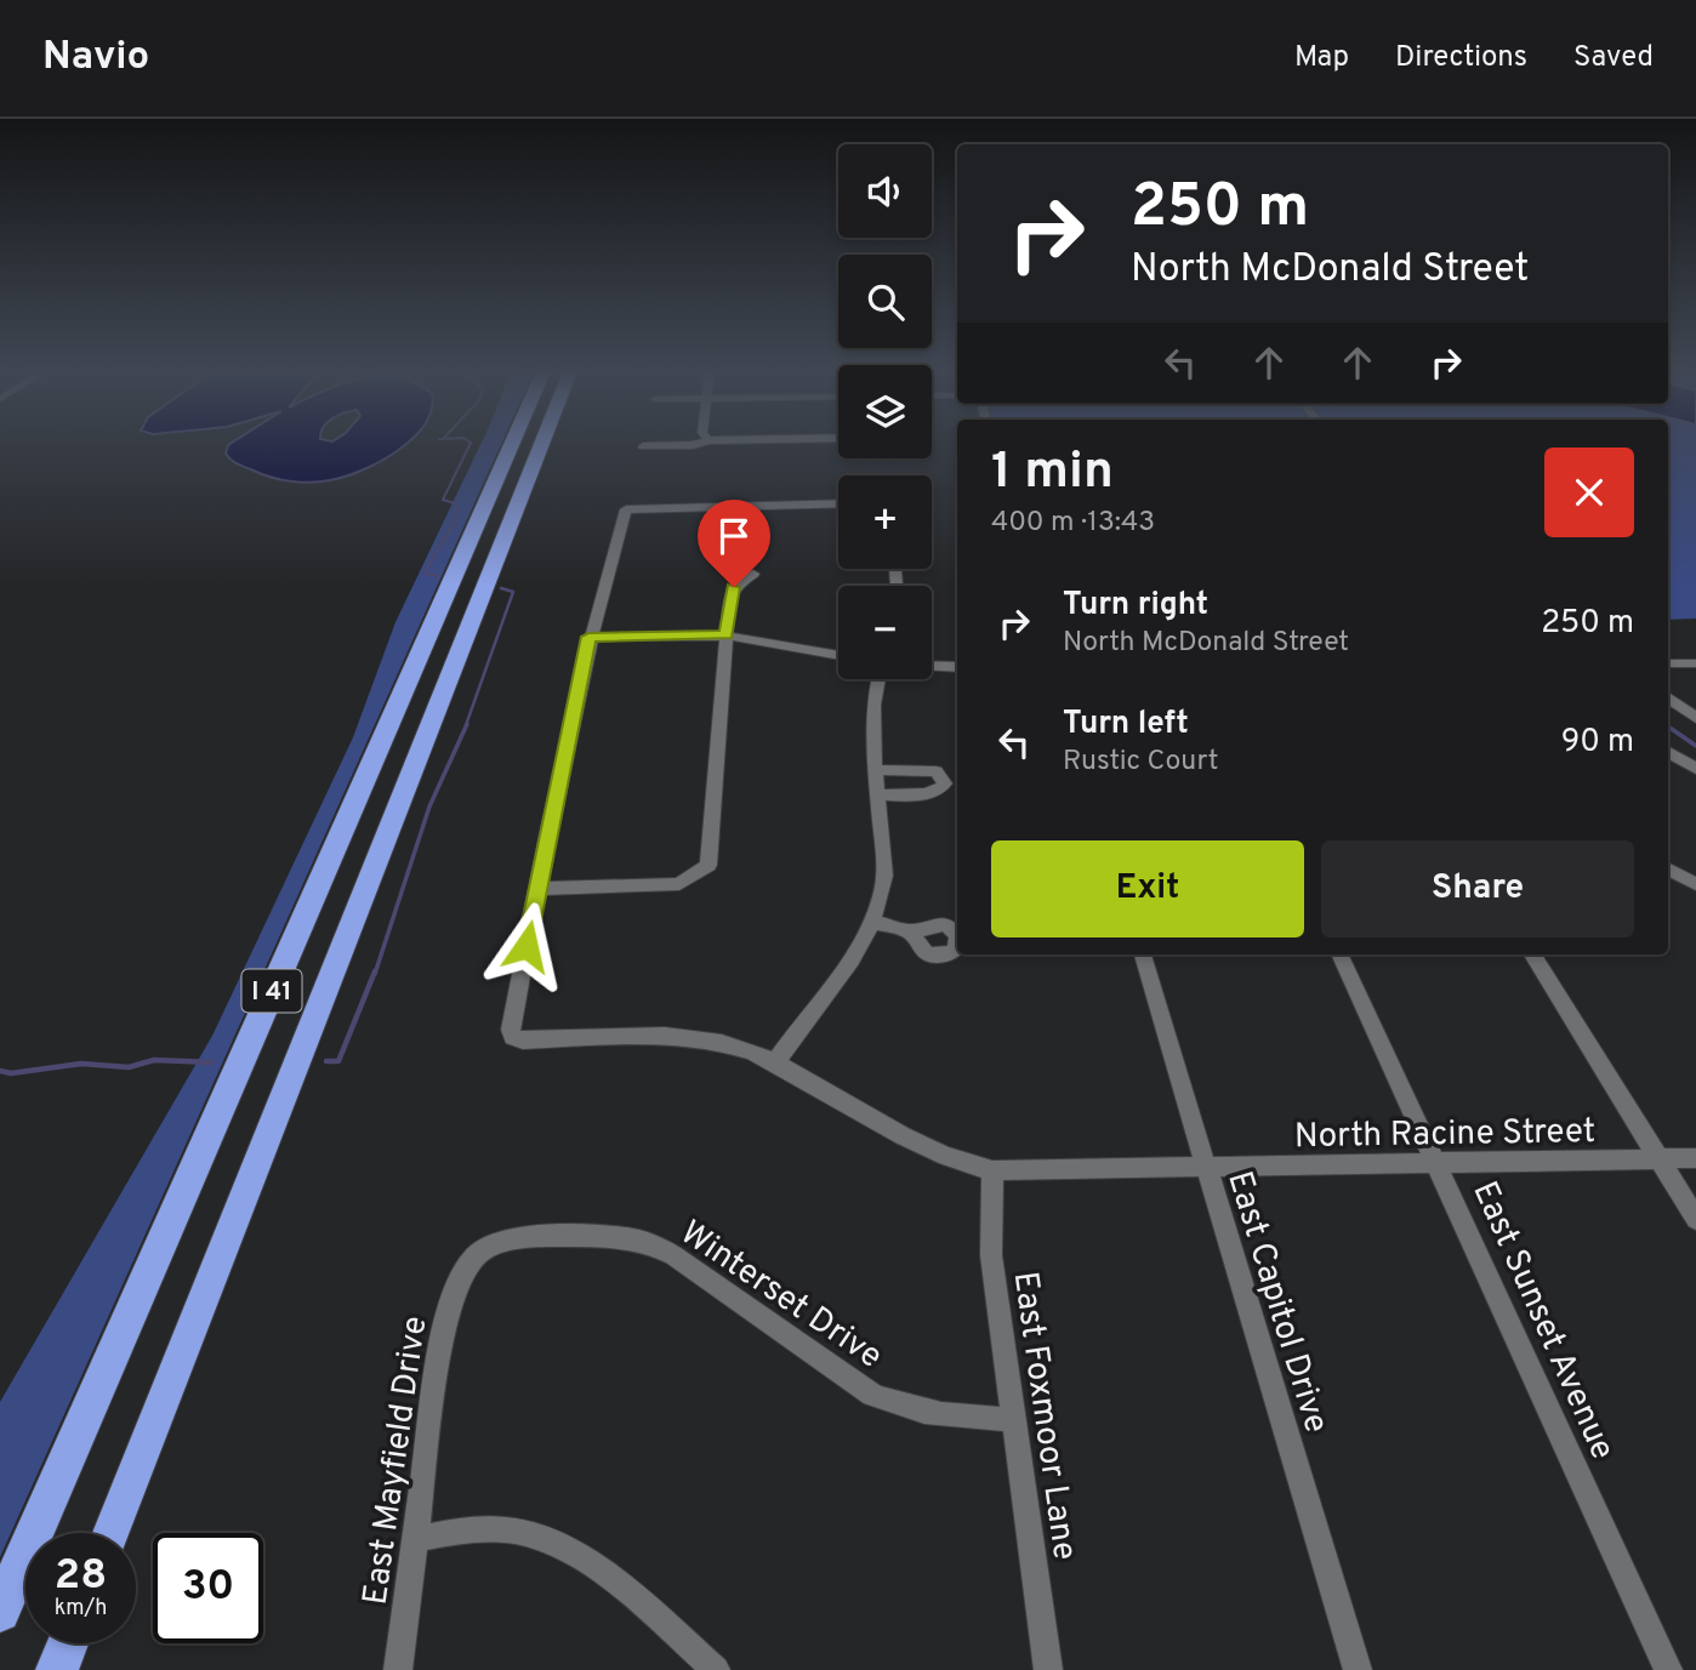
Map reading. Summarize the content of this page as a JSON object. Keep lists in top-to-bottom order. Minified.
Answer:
{"streets":{"highway":["I 41"],"street":["North Racine Street","Winterset Drive","East Capitol Drive","East Sunset Avenue","East Foxmoor Lane","East Mayfield Drive"]},"crossings":[["North Racine Street","East Capitol Drive"],["North Racine Street","East Sunset Avenue"],["North Racine Street","East Foxmoor Lane"],["Winterset Drive","East Foxmoor Lane"],["Winterset Drive","East Mayfield Drive"]],"page":{"header":"Navio","nav":["Map","Directions","Saved"],"map_buttons":["+","−"],"turn":["250 m","North McDonald Street"],"heading":["1 min","400 m · 13:43"],"list":[{"name":"Turn right","note":"North McDonald Street","value":"250 m"},{"name":"Turn left","note":"Rustic Court","value":"90 m"}],"buttons":["Exit","Share"],"speed":"28 km/h","limit":"30"}}
